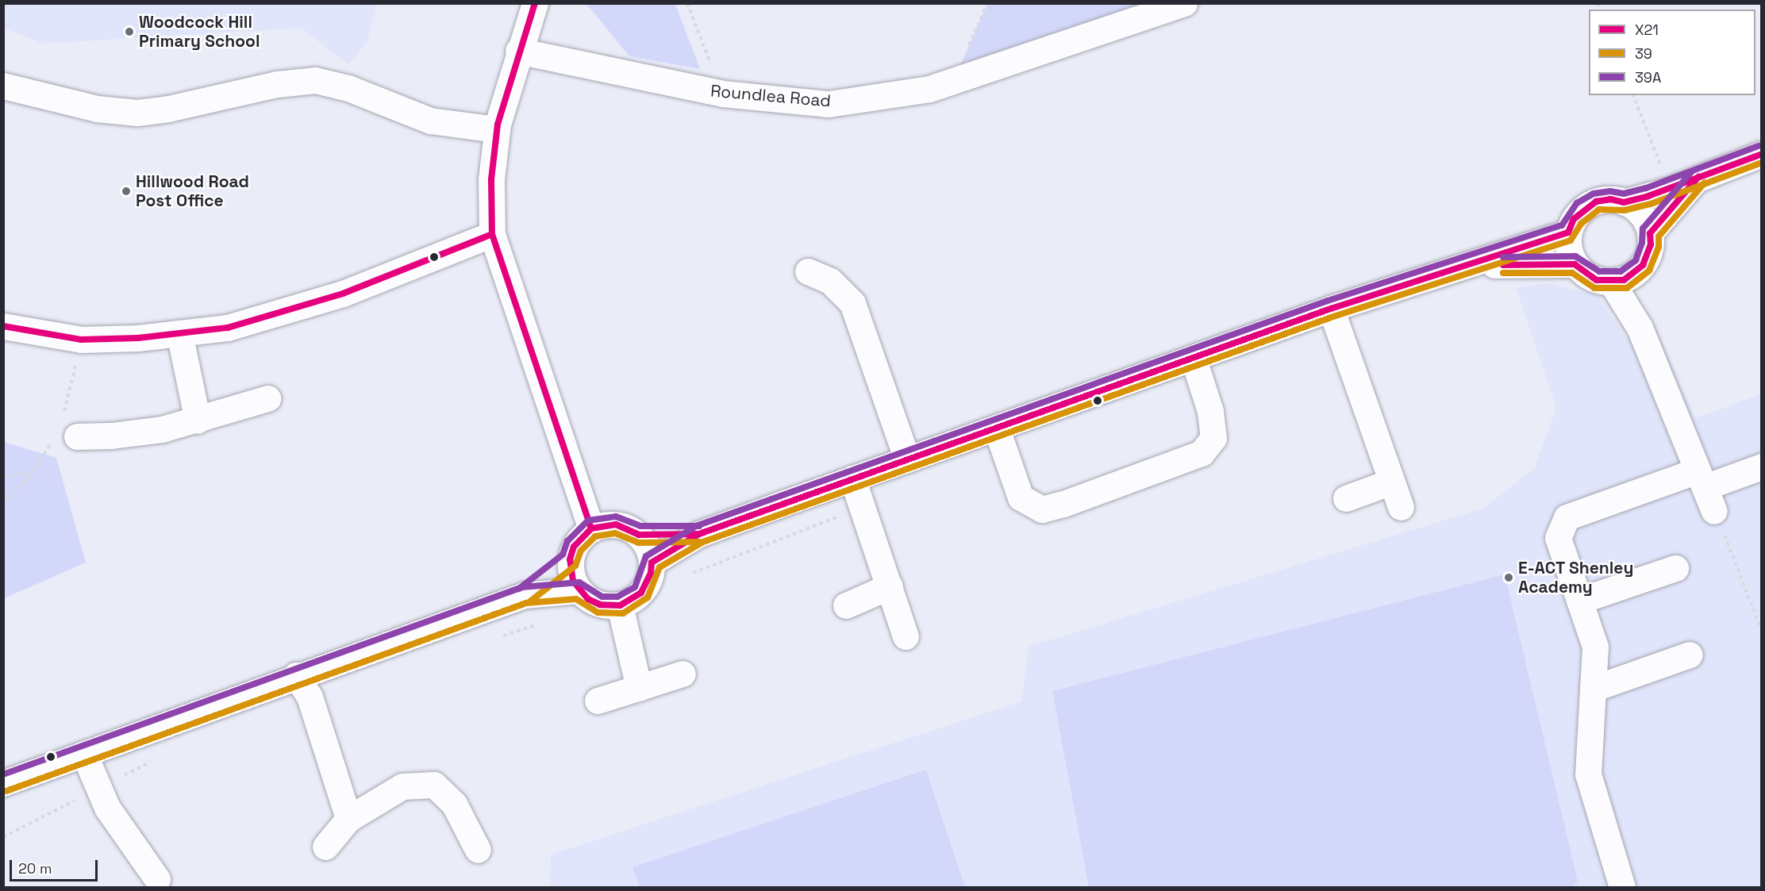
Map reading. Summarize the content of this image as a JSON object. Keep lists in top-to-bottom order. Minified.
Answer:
{"streets":{"street":["Roundlea Road"]},"places":["Woodcock Hill Primary School","Hillwood Road Post Office","E-ACT Shenley Academy"],"lines":["transit line X21","transit line 39A","transit line 39"],"legend":["X21","39","39A"],"scale_bar":"20 m"}
